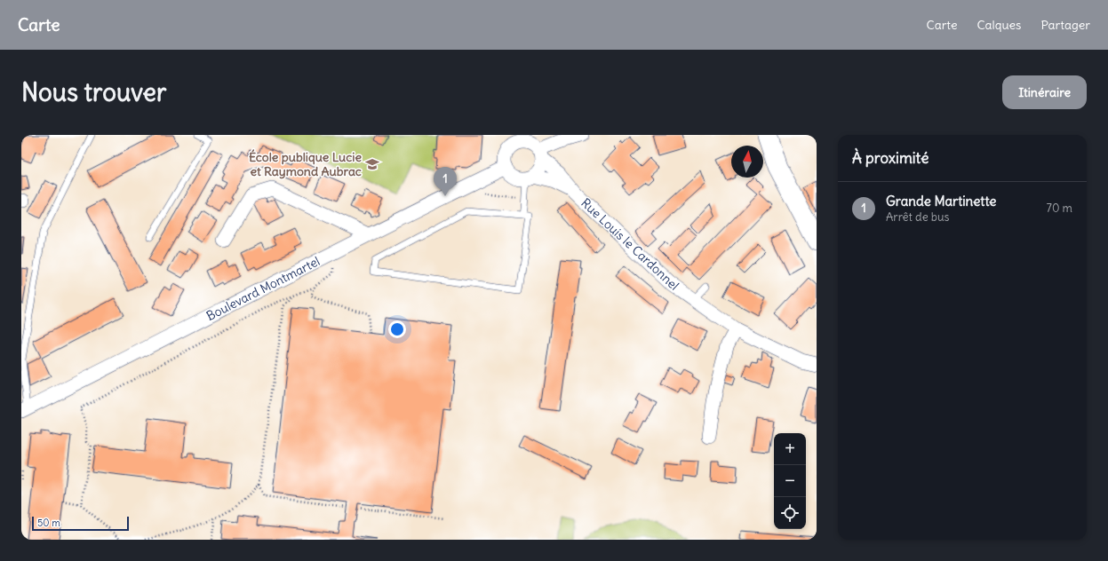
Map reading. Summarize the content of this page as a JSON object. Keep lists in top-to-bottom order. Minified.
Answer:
{"streets":{"street":["Rue Louis le Cardonnel","Boulevard Montmartel"]},"crossings":[["Rue Louis le Cardonnel","Boulevard Montmartel"]],"places":{"school or university":["École publique Lucie et Raymond Aubrac"]},"scale_bar":"50 m","north":"top","page":{"header":"Carte","nav":["Carte","Calques","Partager"],"buttons":"Itinéraire","title":"Nous trouver","heading":"À proximité","pins":"1","list":[{"mark":"1","name":"Grande Martinette","note":"Arrêt de bus","value":"70 m"}],"map_buttons":["+","−"],"scale":"50 m"}}
